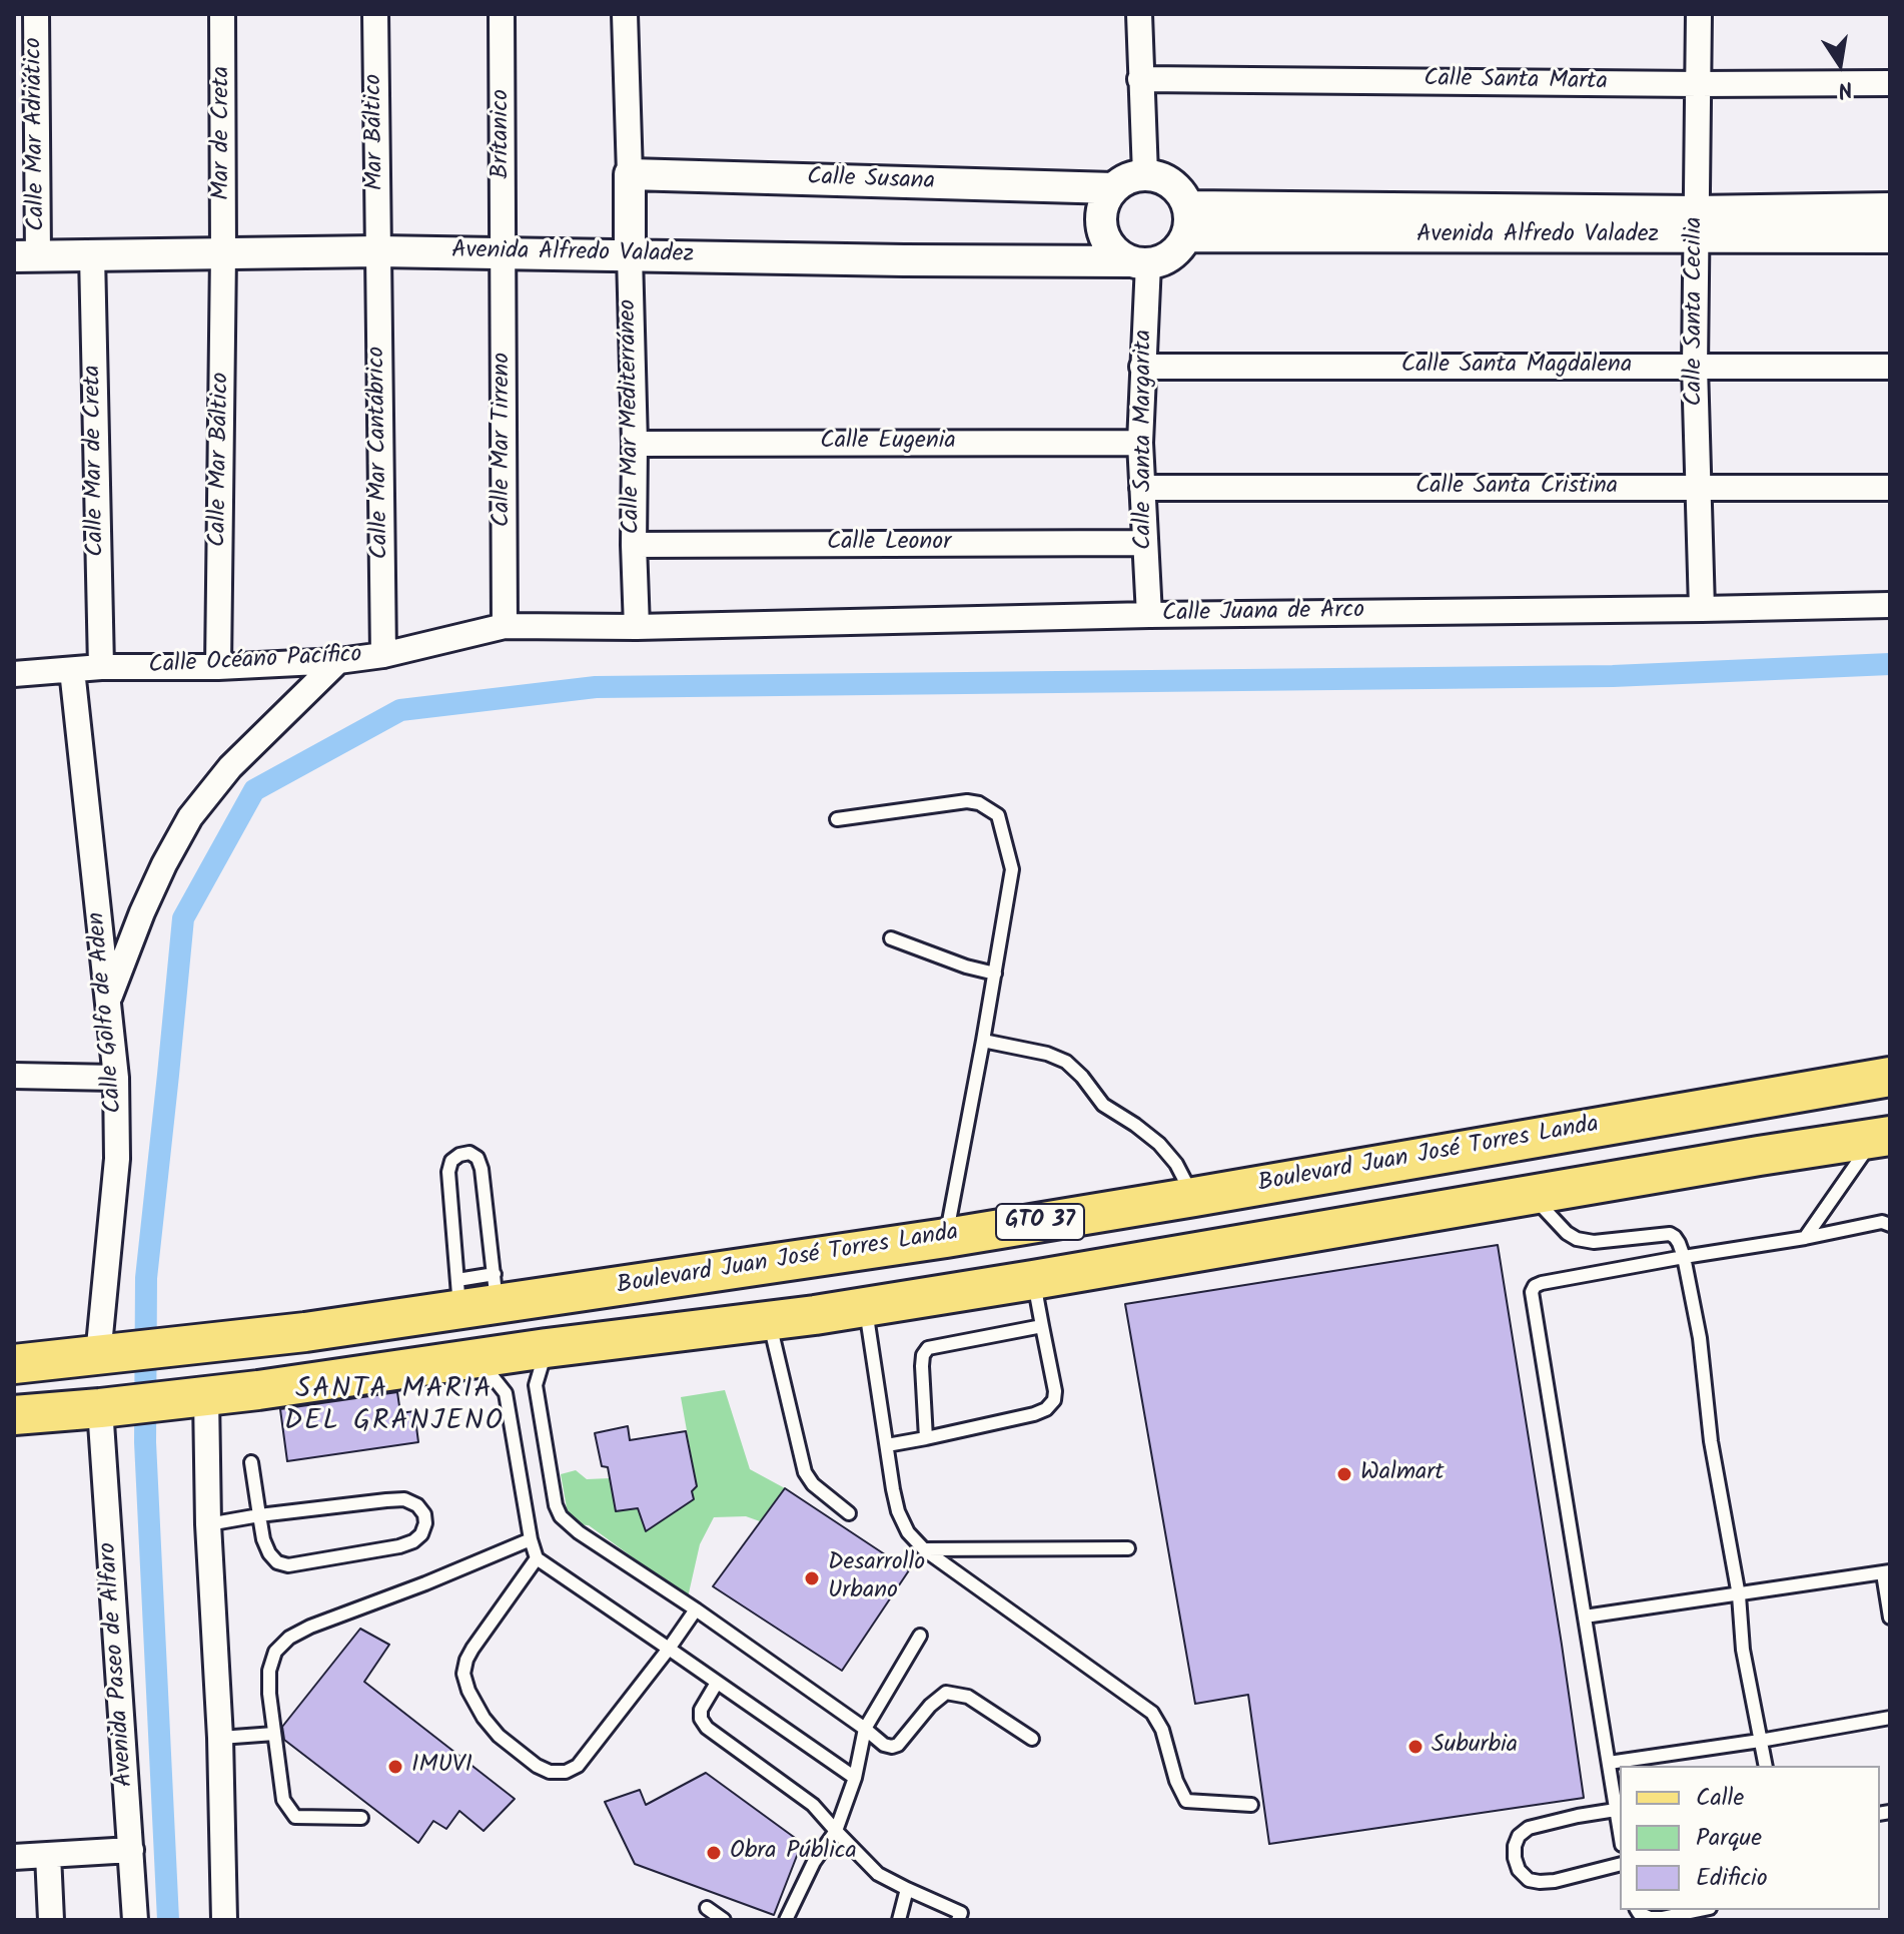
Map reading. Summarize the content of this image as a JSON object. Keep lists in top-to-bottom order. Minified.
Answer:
{"streets":{"main road":["Boulevard Juan José Torres Landa","GTO 37"],"street":["Calle Santa Marta","Mar Báltico","Mar de Creta","Calle Mar Adriático","Brítanico","Calle Susana","Avenida Alfredo Valadez","Calle Santa Cecilia","Calle Santa Magdalena","Calle Mar Mediterráneo","Calle Mar Tirreno","Calle Santa Margarita","Calle Eugenia","Calle Mar Cantábrico","Calle Mar Báltico","Calle Mar de Creta","Calle Santa Cristina","Calle Leonor","Calle Juana de Arco","Calle Océano Pacífico","Calle Golfo de Aden","Avenida Paseo de Alfaro"]},"crossings":[["Calle Santa Marta","Calle Santa Cecilia"],["Mar Báltico","Avenida Alfredo Valadez"],["Mar Báltico","Calle Mar Cantábrico"],["Mar de Creta","Avenida Alfredo Valadez"],["Mar de Creta","Calle Mar Báltico"],["Calle Mar Adriático","Avenida Alfredo Valadez"],["Brítanico","Avenida Alfredo Valadez"],["Brítanico","Calle Mar Tirreno"],["Calle Susana","Avenida Alfredo Valadez"],["Calle Susana","Calle Mar Mediterráneo"],["Calle Susana","Calle Santa Margarita"],["Avenida Alfredo Valadez","Calle Santa Cecilia"],["Avenida Alfredo Valadez","Calle Mar Mediterráneo"],["Avenida Alfredo Valadez","Calle Mar Tirreno"],["Avenida Alfredo Valadez","Calle Santa Margarita"],["Avenida Alfredo Valadez","Calle Mar Cantábrico"],["Avenida Alfredo Valadez","Calle Mar Báltico"],["Avenida Alfredo Valadez","Calle Mar de Creta"],["Calle Santa Cecilia","Calle Santa Magdalena"],["Calle Santa Cecilia","Calle Santa Cristina"],["Calle Santa Cecilia","Calle Juana de Arco"],["Calle Santa Magdalena","Calle Santa Margarita"],["Calle Mar Mediterráneo","Calle Eugenia"],["Calle Mar Mediterráneo","Calle Leonor"],["Calle Mar Mediterráneo","Calle Juana de Arco"],["Calle Mar Mediterráneo","Calle Océano Pacífico"],["Calle Mar Tirreno","Calle Océano Pacífico"],["Calle Santa Margarita","Calle Eugenia"],["Calle Santa Margarita","Calle Santa Cristina"],["Calle Santa Margarita","Calle Leonor"],["Calle Santa Margarita","Calle Juana de Arco"],["Calle Mar Cantábrico","Calle Océano Pacífico"],["Calle Mar Báltico","Calle Océano Pacífico"],["Calle Mar de Creta","Calle Océano Pacífico"],["Calle Juana de Arco","Calle Océano Pacífico"],["Calle Océano Pacífico","Calle Golfo de Aden"],["Calle Golfo de Aden","Boulevard Juan José Torres Landa"],["GTO 37","Avenida Paseo de Alfaro"]],"districts":["SANTA MARIA DEL GRANJENO"],"places":["Walmart","Desarrollo Urbano","Suburbia","IMUVI","Obra Pública"],"legend":["Calle","Parque","Edificio"],"north":"bottom"}
